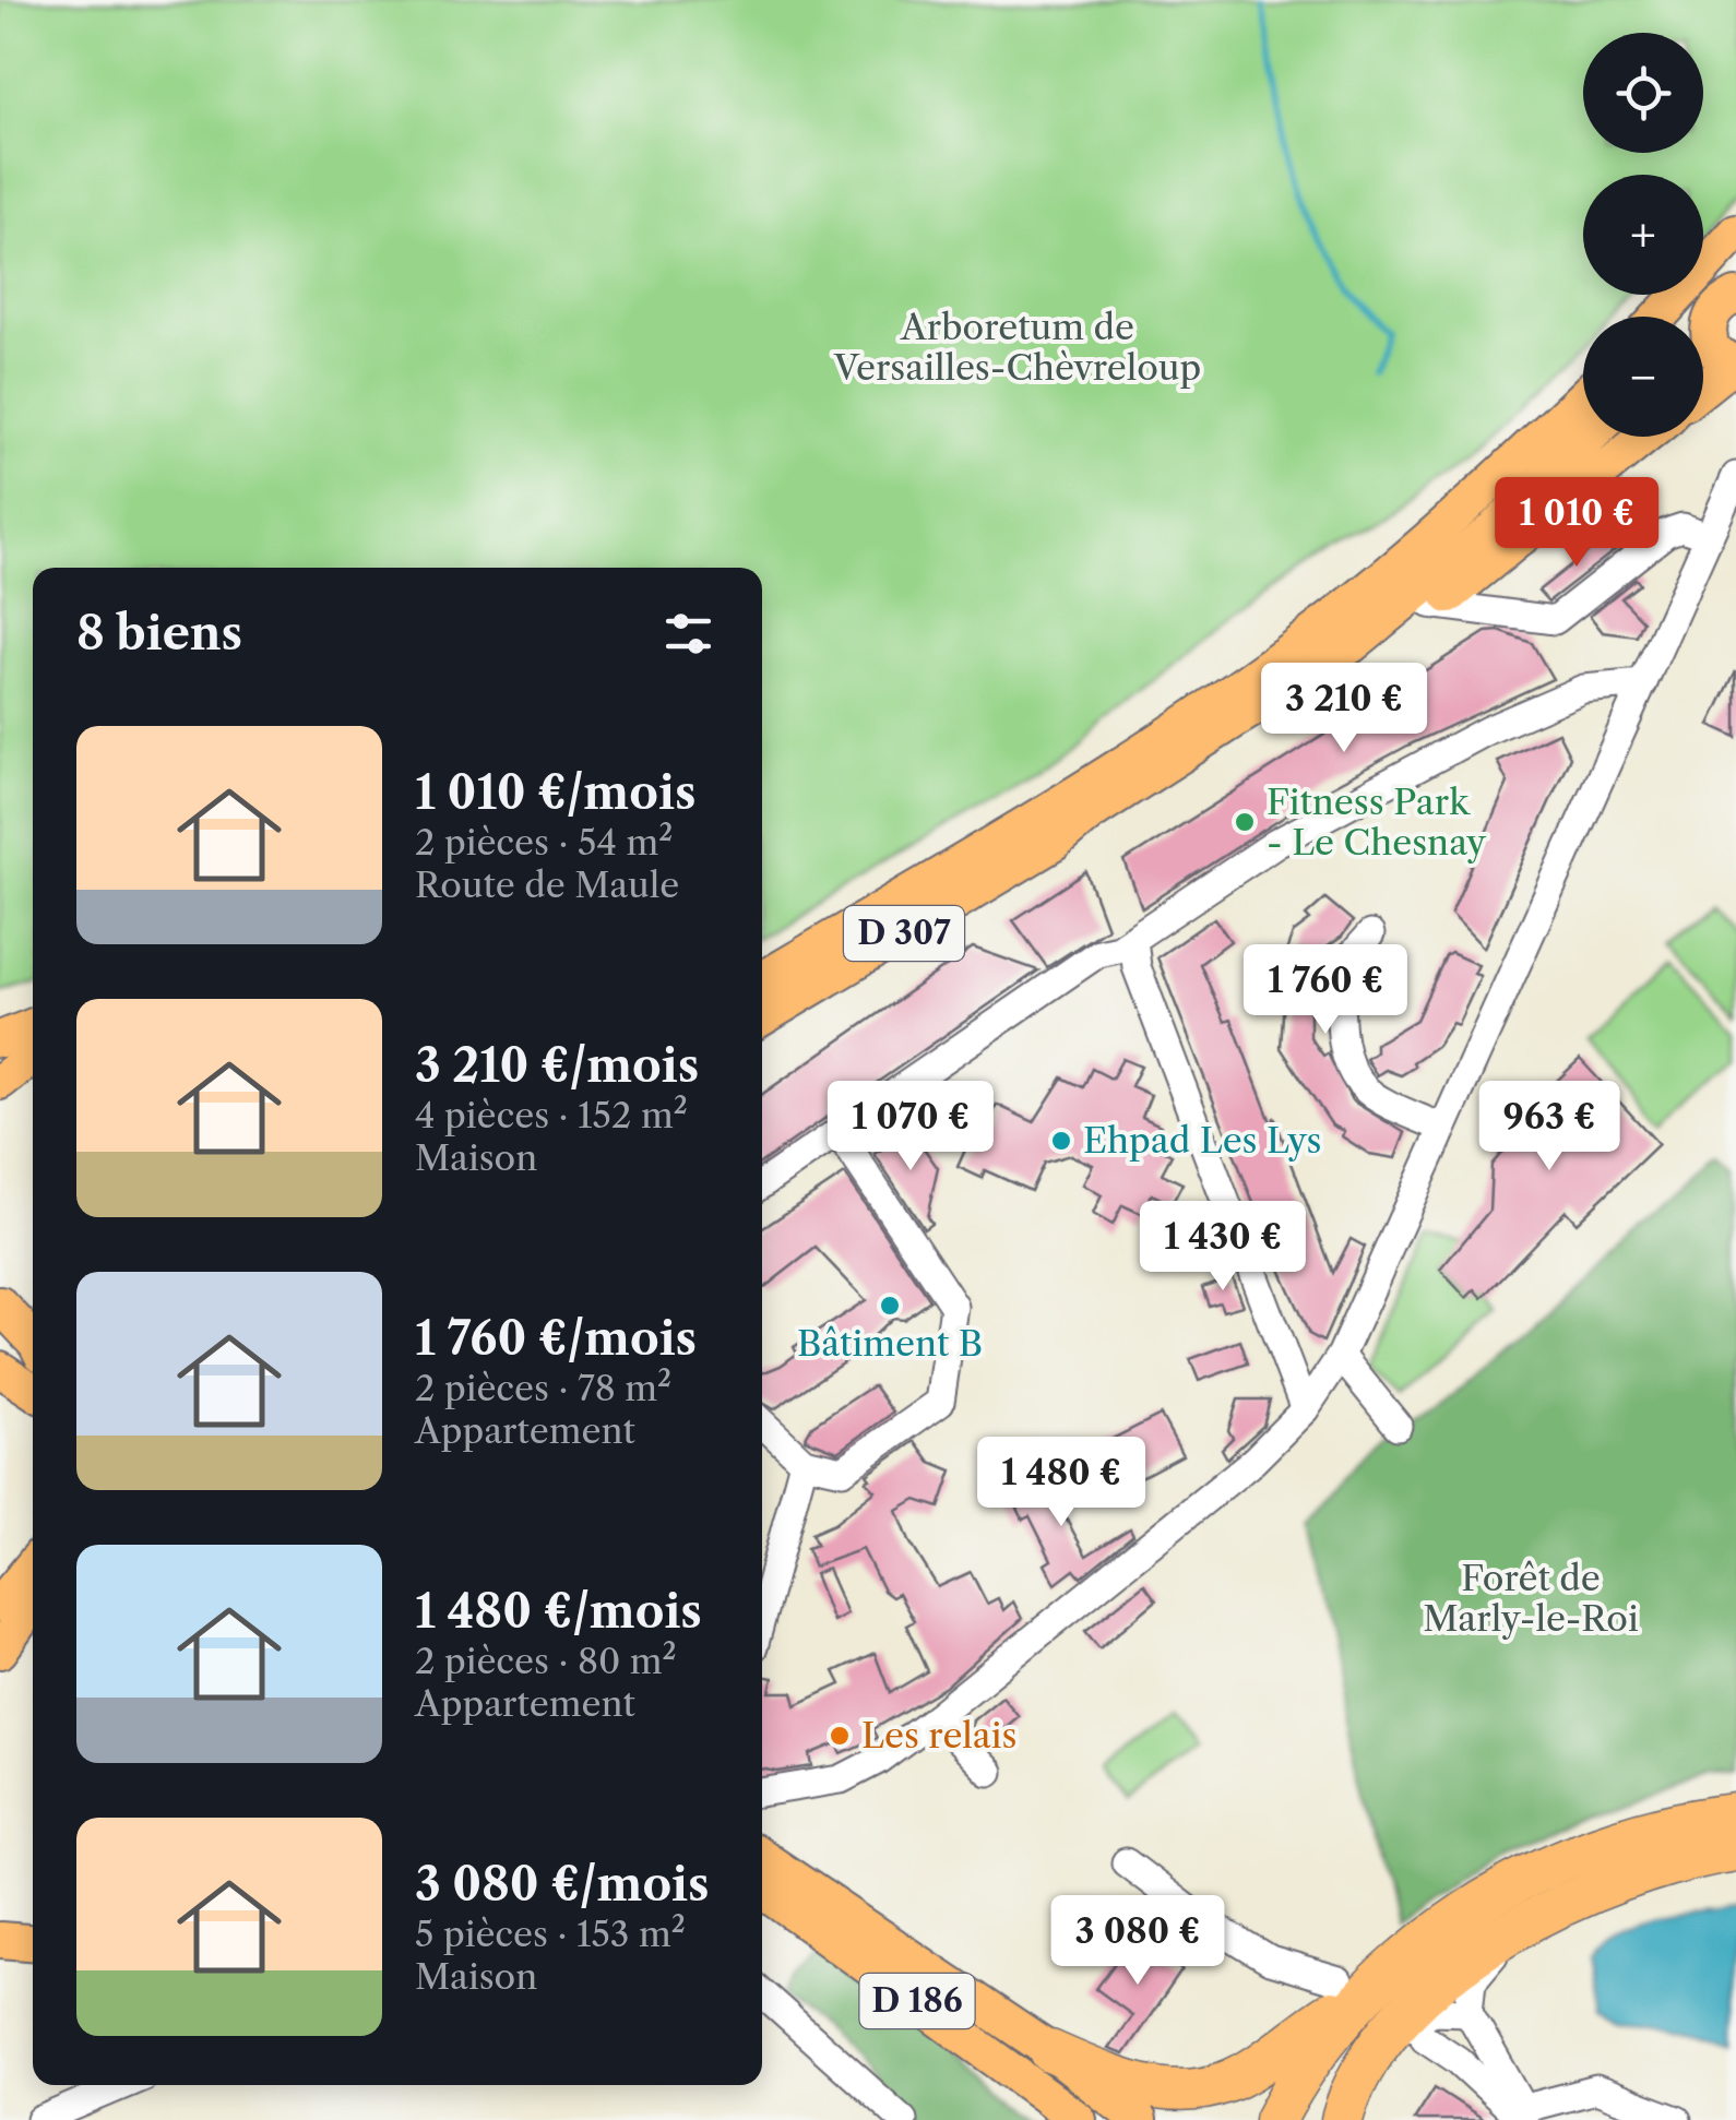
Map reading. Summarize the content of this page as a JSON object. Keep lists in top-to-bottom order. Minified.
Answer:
{"streets":{"main road":["D 307","D 186"]},"parks":["Arboretum de Versailles-Chèvreloup","Forêt de Marly-le-Roi"],"places":["Fitness Park - Le Chesnay","Ehpad Les Lys","Bâtiment B","Les relais"],"page":{"map_buttons":["+","−"],"price":["1 010 €","3 210 €","1 760 €","1 070 €","963 €","1 430 €","1 480 €","3 080 €"],"heading":"8 biens","list":[{"name":"1 010 €/mois","note":"2 pièces · 54 m² · Route de Maule"},{"name":"3 210 €/mois","note":"4 pièces · 152 m² · Maison"},{"name":"1 760 €/mois","note":"2 pièces · 78 m² · Appartement"},{"name":"1 480 €/mois","note":"2 pièces · 80 m² · Appartement"},{"name":"3 080 €/mois","note":"5 pièces · 153 m² · Maison"}]}}
